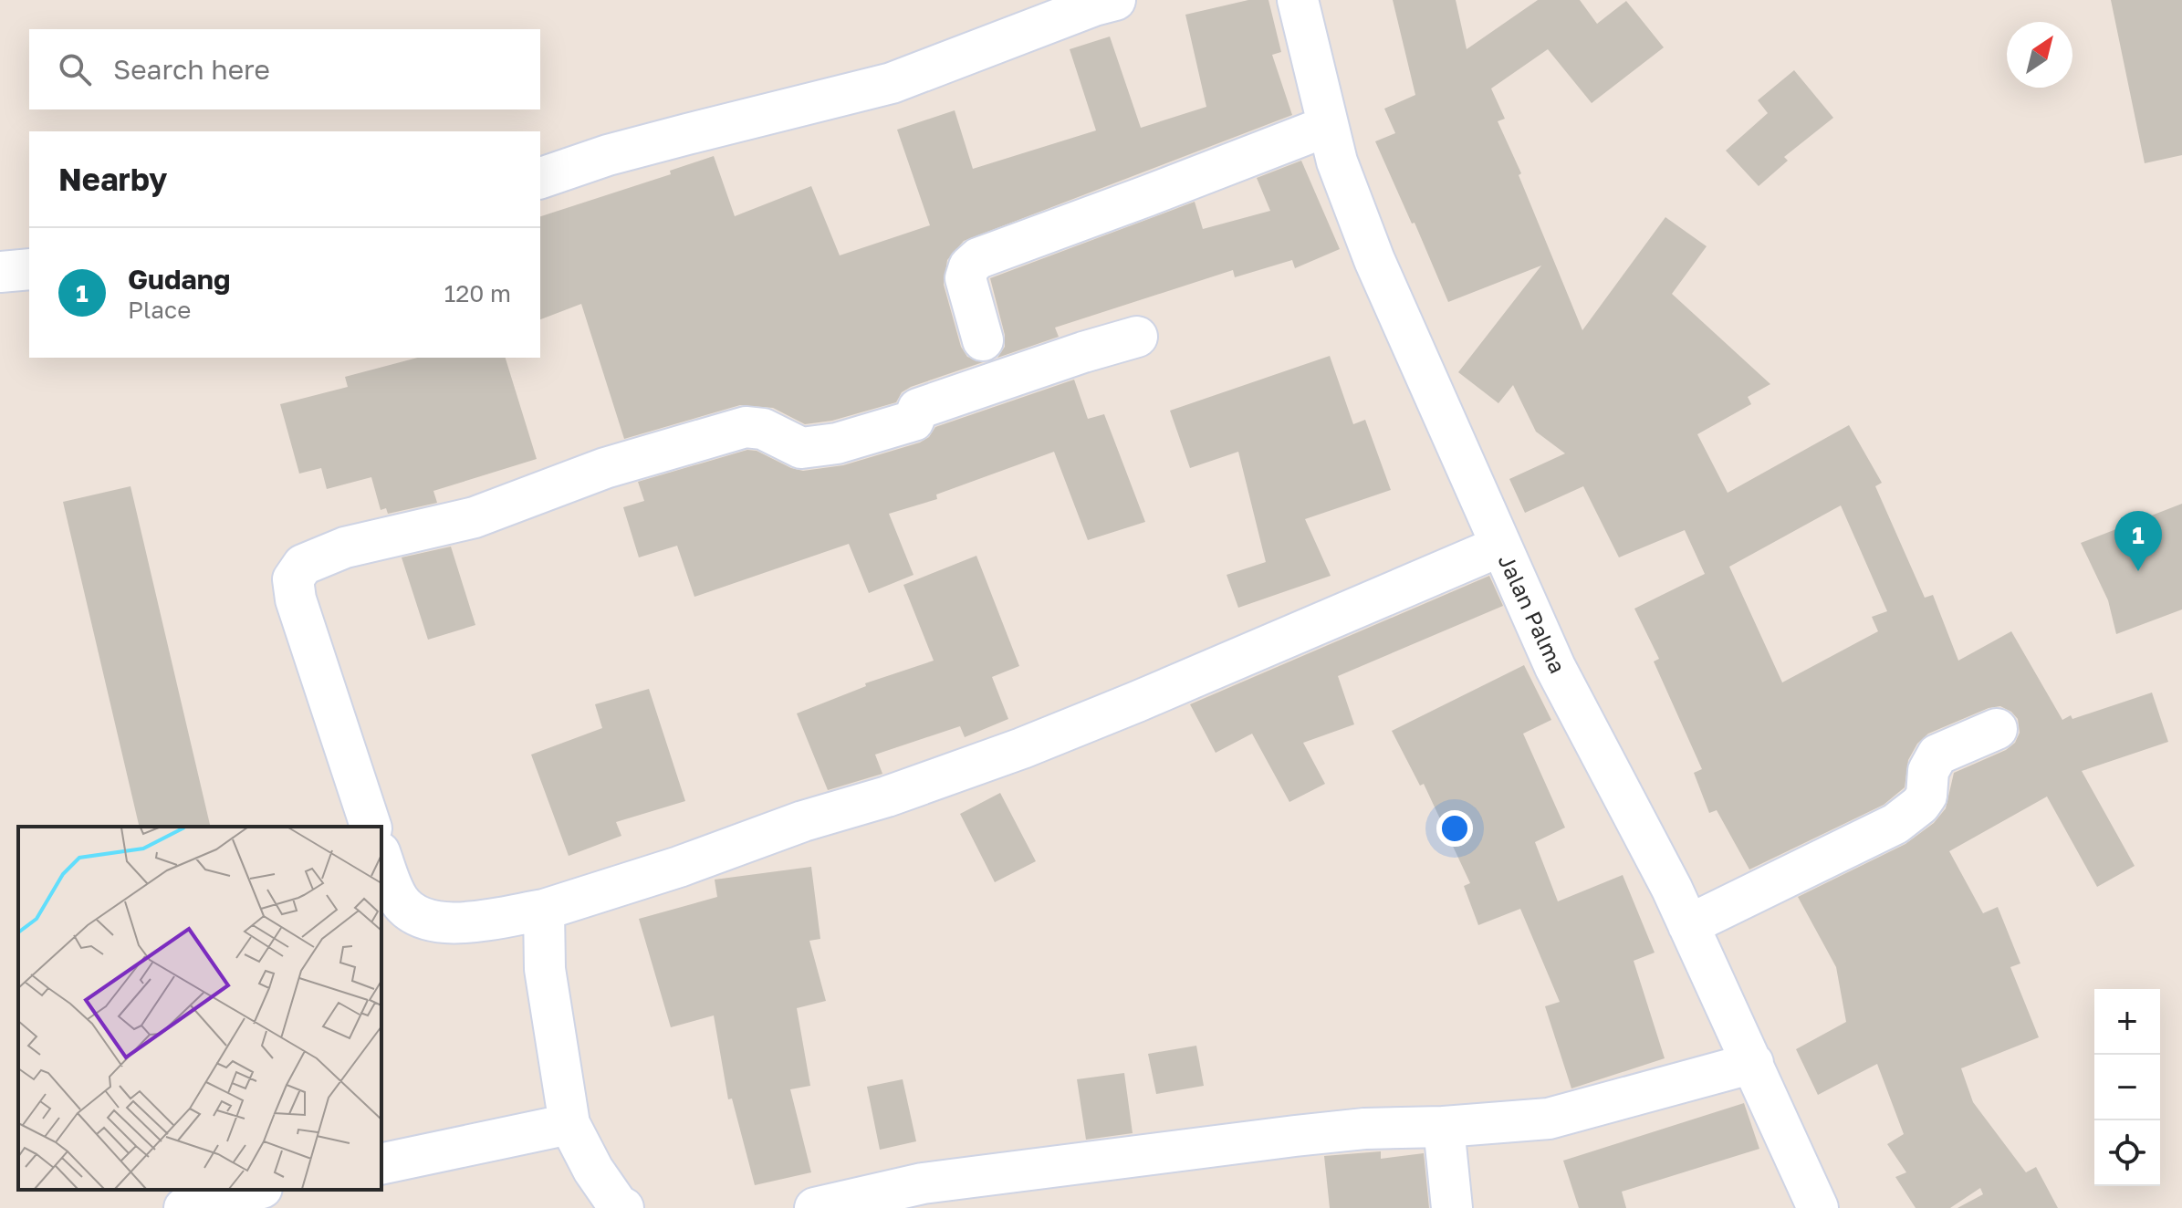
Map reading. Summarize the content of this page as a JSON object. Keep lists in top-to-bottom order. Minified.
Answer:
{"streets":{"street":["Jalan Palma"]},"north":"top right","page":{"search":"Search here","heading":"Nearby","list":[{"mark":"1","name":"Gudang","note":"Place","value":"120 m"}],"pins":"1","map_buttons":["+","−"]}}
